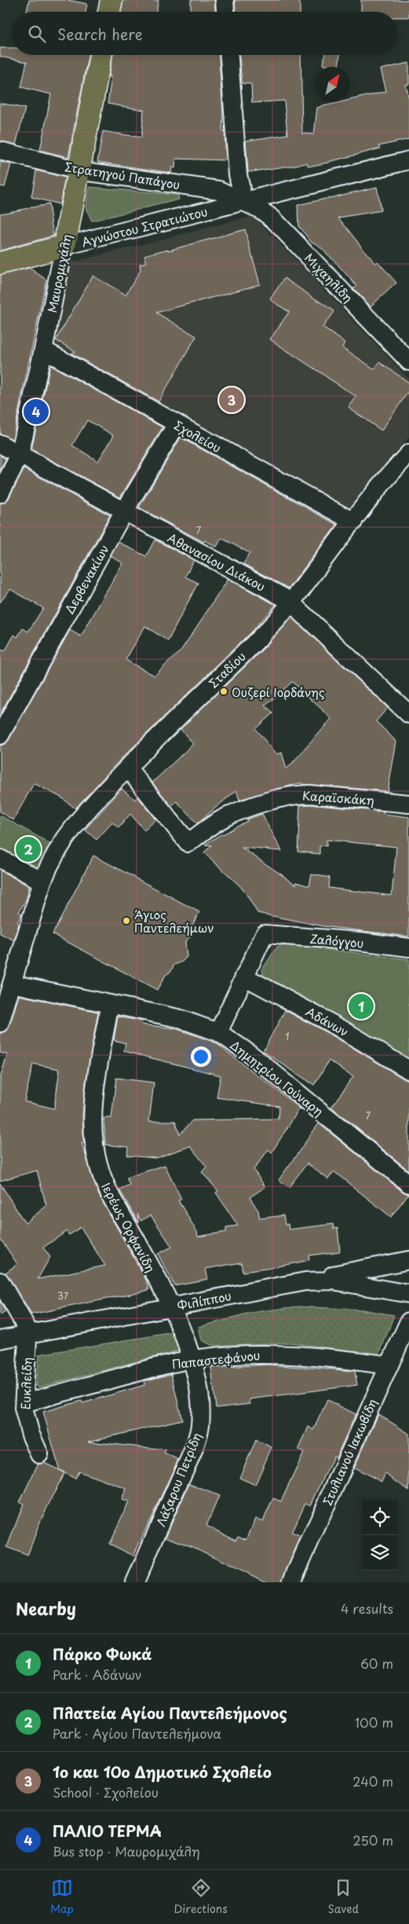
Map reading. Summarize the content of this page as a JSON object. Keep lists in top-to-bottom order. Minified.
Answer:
{"streets":{"main road":["Αγνώστου Στρατιώτου","Μαυρομιχάλη"],"street":["Στρατηγού Παπάγου","Μιχαηλίδη","Σχολείου","Αθανασίου Διάκου","Δερβενακίων","Σταδίου","Καραϊσκάκη","Ζαλόγγου","Αδάνων","Δημητρίου Γούναρη","Ιερέως Ορφανίδη","Φιλίππου","Παπαστεφάνου","Ευκλείδη","Στυλιανού Ιακωβίδη","Λάζαρου Πετρίδη"]},"crossings":[["Στρατηγού Παπάγου","Αγνώστου Στρατιώτου"],["Στρατηγού Παπάγου","Μαυρομιχάλη"],["Στρατηγού Παπάγου","Μιχαηλίδη"],["Αγνώστου Στρατιώτου","Μαυρομιχάλη"],["Αγνώστου Στρατιώτου","Μιχαηλίδη"],["Μαυρομιχάλη","Σχολείου"],["Μαυρομιχάλη","Αθανασίου Διάκου"],["Σχολείου","Δερβενακίων"],["Σχολείου","Σταδίου"],["Αθανασίου Διάκου","Δερβενακίων"],["Αθανασίου Διάκου","Σταδίου"],["Σταδίου","Καραϊσκάκη"],["Σταδίου","Δημητρίου Γούναρη"],["Ζαλόγγου","Αδάνων"],["Δημητρίου Γούναρη","Ιερέως Ορφανίδη"],["Ιερέως Ορφανίδη","Φιλίππου"],["Ιερέως Ορφανίδη","Λάζαρου Πετρίδη"],["Φιλίππου","Ευκλείδη"],["Φιλίππου","Λάζαρου Πετρίδη"],["Παπαστεφάνου","Ευκλείδη"],["Παπαστεφάνου","Στυλιανού Ιακωβίδη"],["Παπαστεφάνου","Λάζαρου Πετρίδη"]],"places":["Ουζερί Ιορδάνης","Άγιος Παντελεήμων"],"house_numbers":["7","1","7","37"],"north":"top right","page":{"search":"Search here","pins":["3","4","2","1"],"heading":["Nearby","4 results"],"list":[{"mark":"1","name":"Πάρκο Φωκά","note":"Park · Αδάνων","value":"60 m"},{"mark":"2","name":"Πλατεία Αγίου Παντελεήμονος","note":"Park · Αγίου Παντελεήμονα","value":"100 m"},{"mark":"3","name":"1ο και 10ο Δημοτικό Σχολείο","note":"School · Σχολείου","value":"240 m"},{"mark":"4","name":"ΠΑΛΙΟ ΤΕΡΜΑ","note":"Bus stop · Μαυρομιχάλη","value":"250 m"}],"nav":["Map","Directions","Saved"]}}
